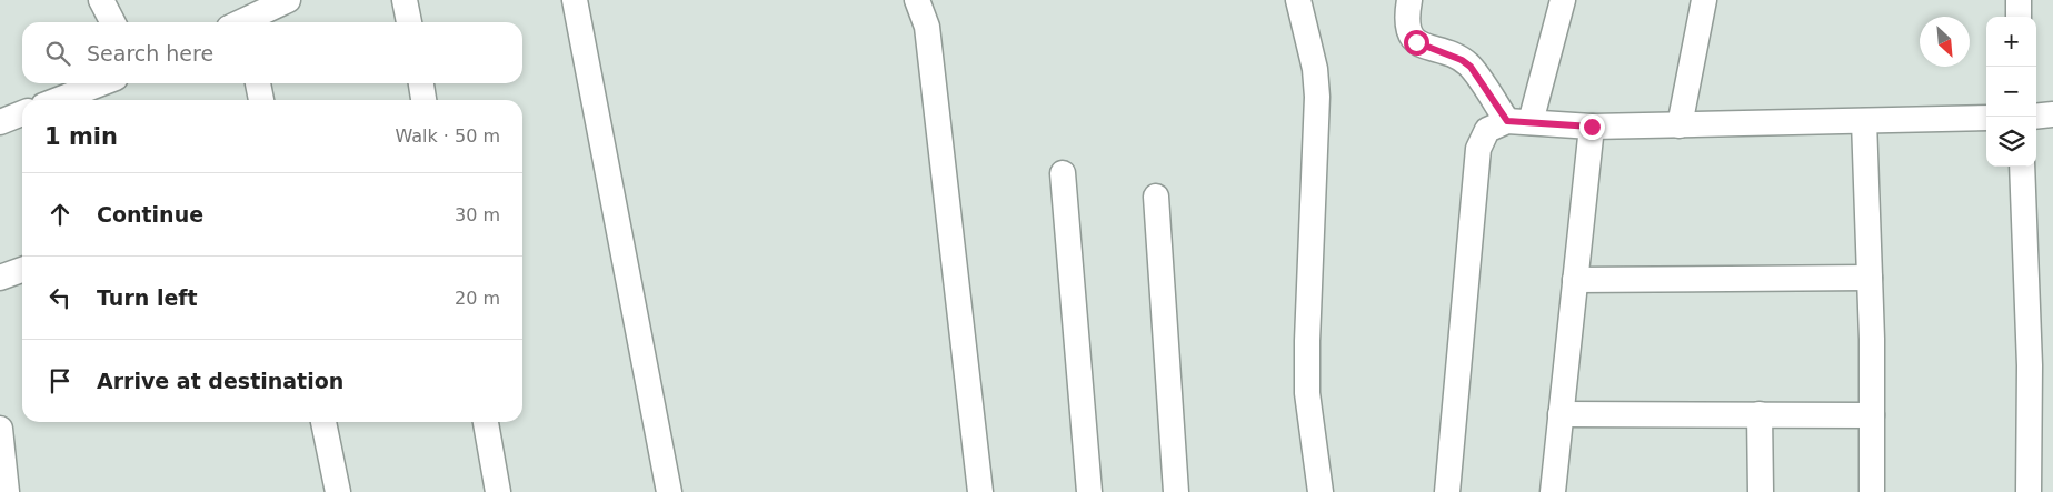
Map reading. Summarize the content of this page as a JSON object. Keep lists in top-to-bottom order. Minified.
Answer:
{"north":"bottom right","page":{"map_buttons":["+","−"],"search":"Search here","heading":["1 min","Walk · 50 m"],"list":[["Continue","30 m"],["Turn left","20 m"],"Arrive at destination"]}}
